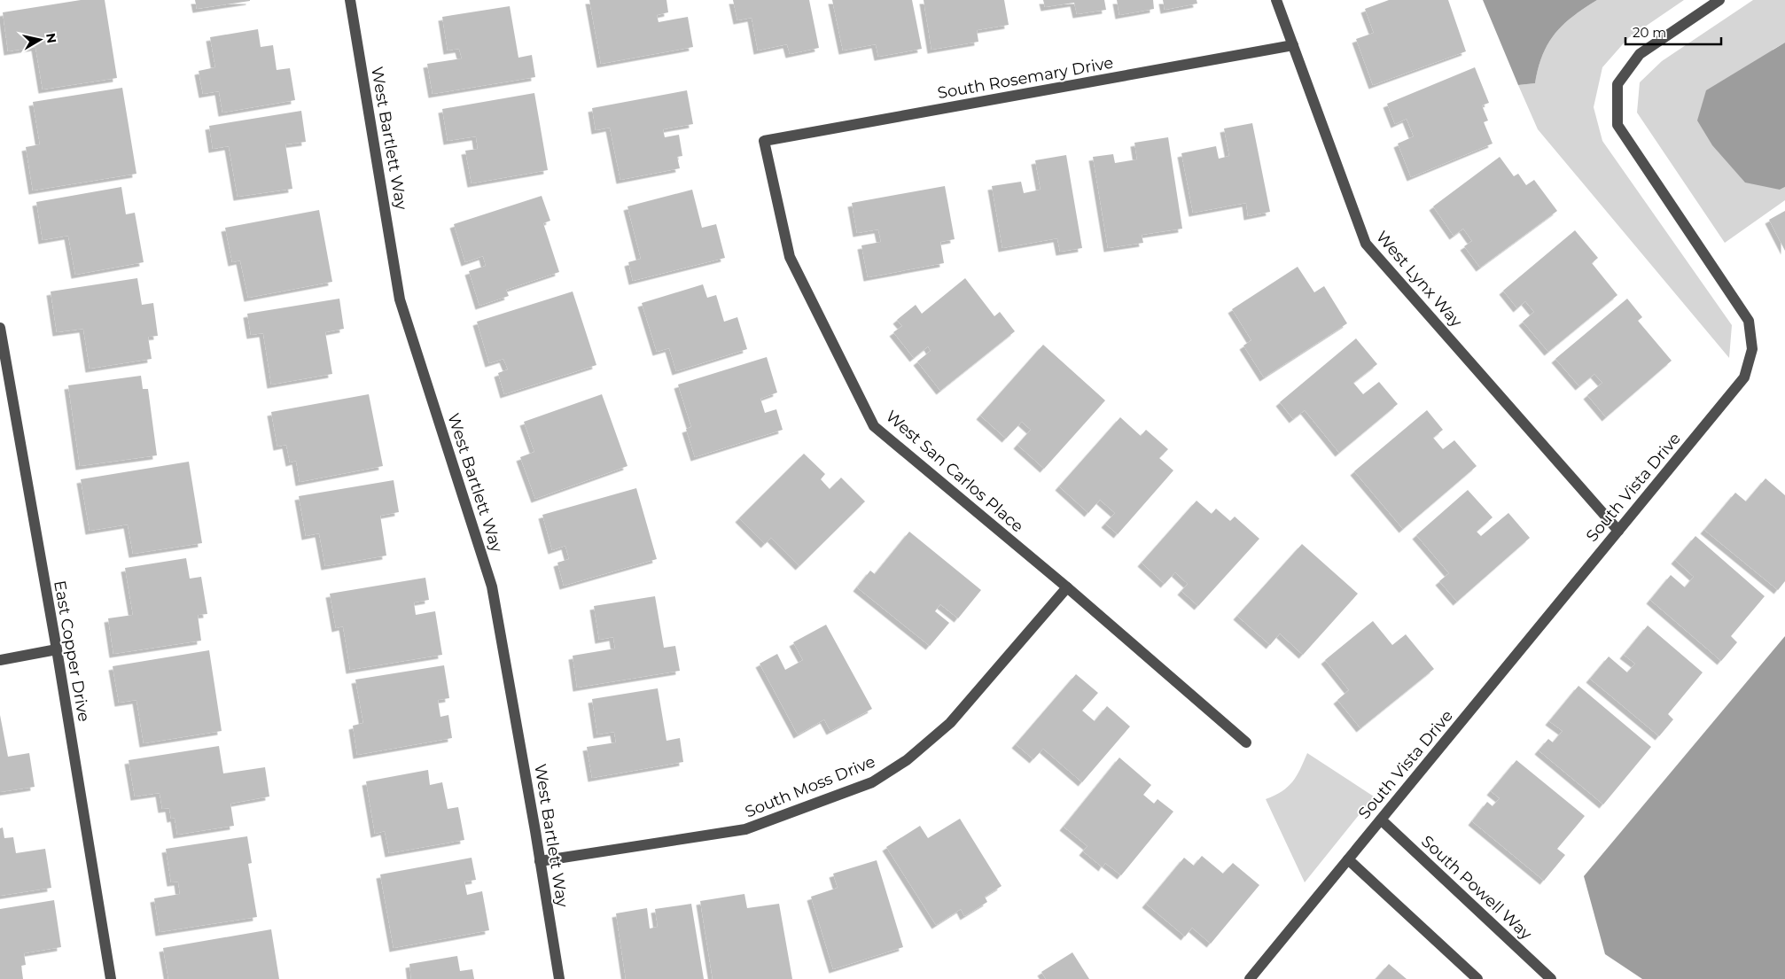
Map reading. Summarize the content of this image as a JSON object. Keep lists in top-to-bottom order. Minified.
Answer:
{"streets":{"street":["South Rosemary Drive","West Bartlett Way","West Lynx Way","West San Carlos Place","South Vista Drive","East Copper Drive","South Moss Drive","South Powell Way"]},"crossings":[["South Rosemary Drive","West Lynx Way"],["South Rosemary Drive","West San Carlos Place"],["West Bartlett Way","South Moss Drive"],["West Lynx Way","South Vista Drive"],["West San Carlos Place","South Moss Drive"],["South Vista Drive","South Powell Way"]],"scale_bar":"20 m","north":"right"}
